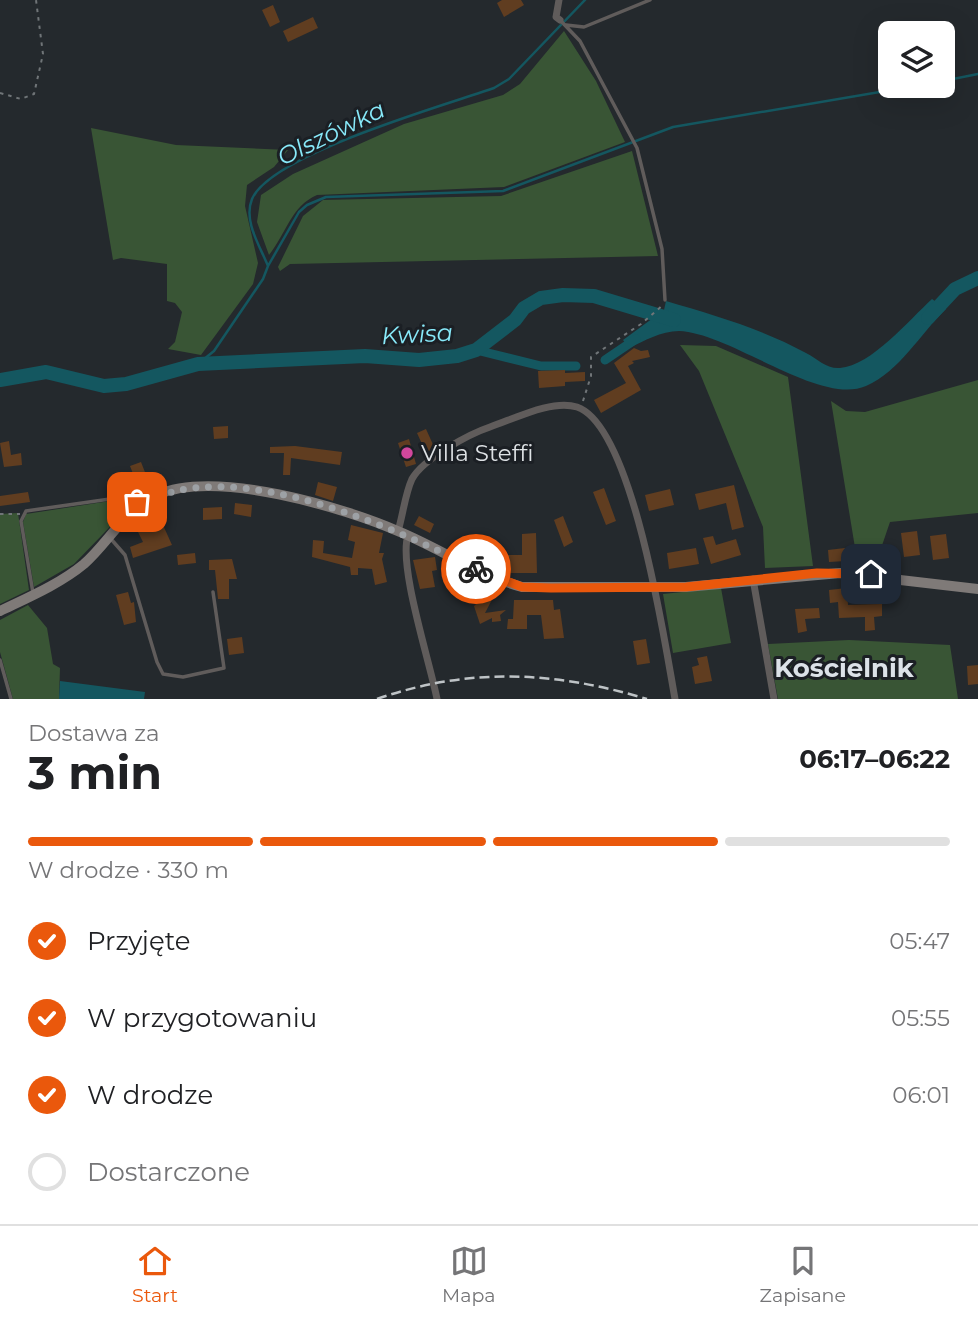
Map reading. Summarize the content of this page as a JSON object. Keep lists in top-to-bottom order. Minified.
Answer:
{"districts":["Kościelnik"],"water":["Olszówka","Kwisa"],"places":["Villa Steffi"],"page":{"heading":["3 min","Dostawa za","06:17–06:22"],"bar":"W drodze · 330 m","list":[["Przyjęte","05:47"],["W przygotowaniu","05:55"],["W drodze","06:01"],"Dostarczone"],"tabs":["Start","Mapa","Zapisane"]}}
